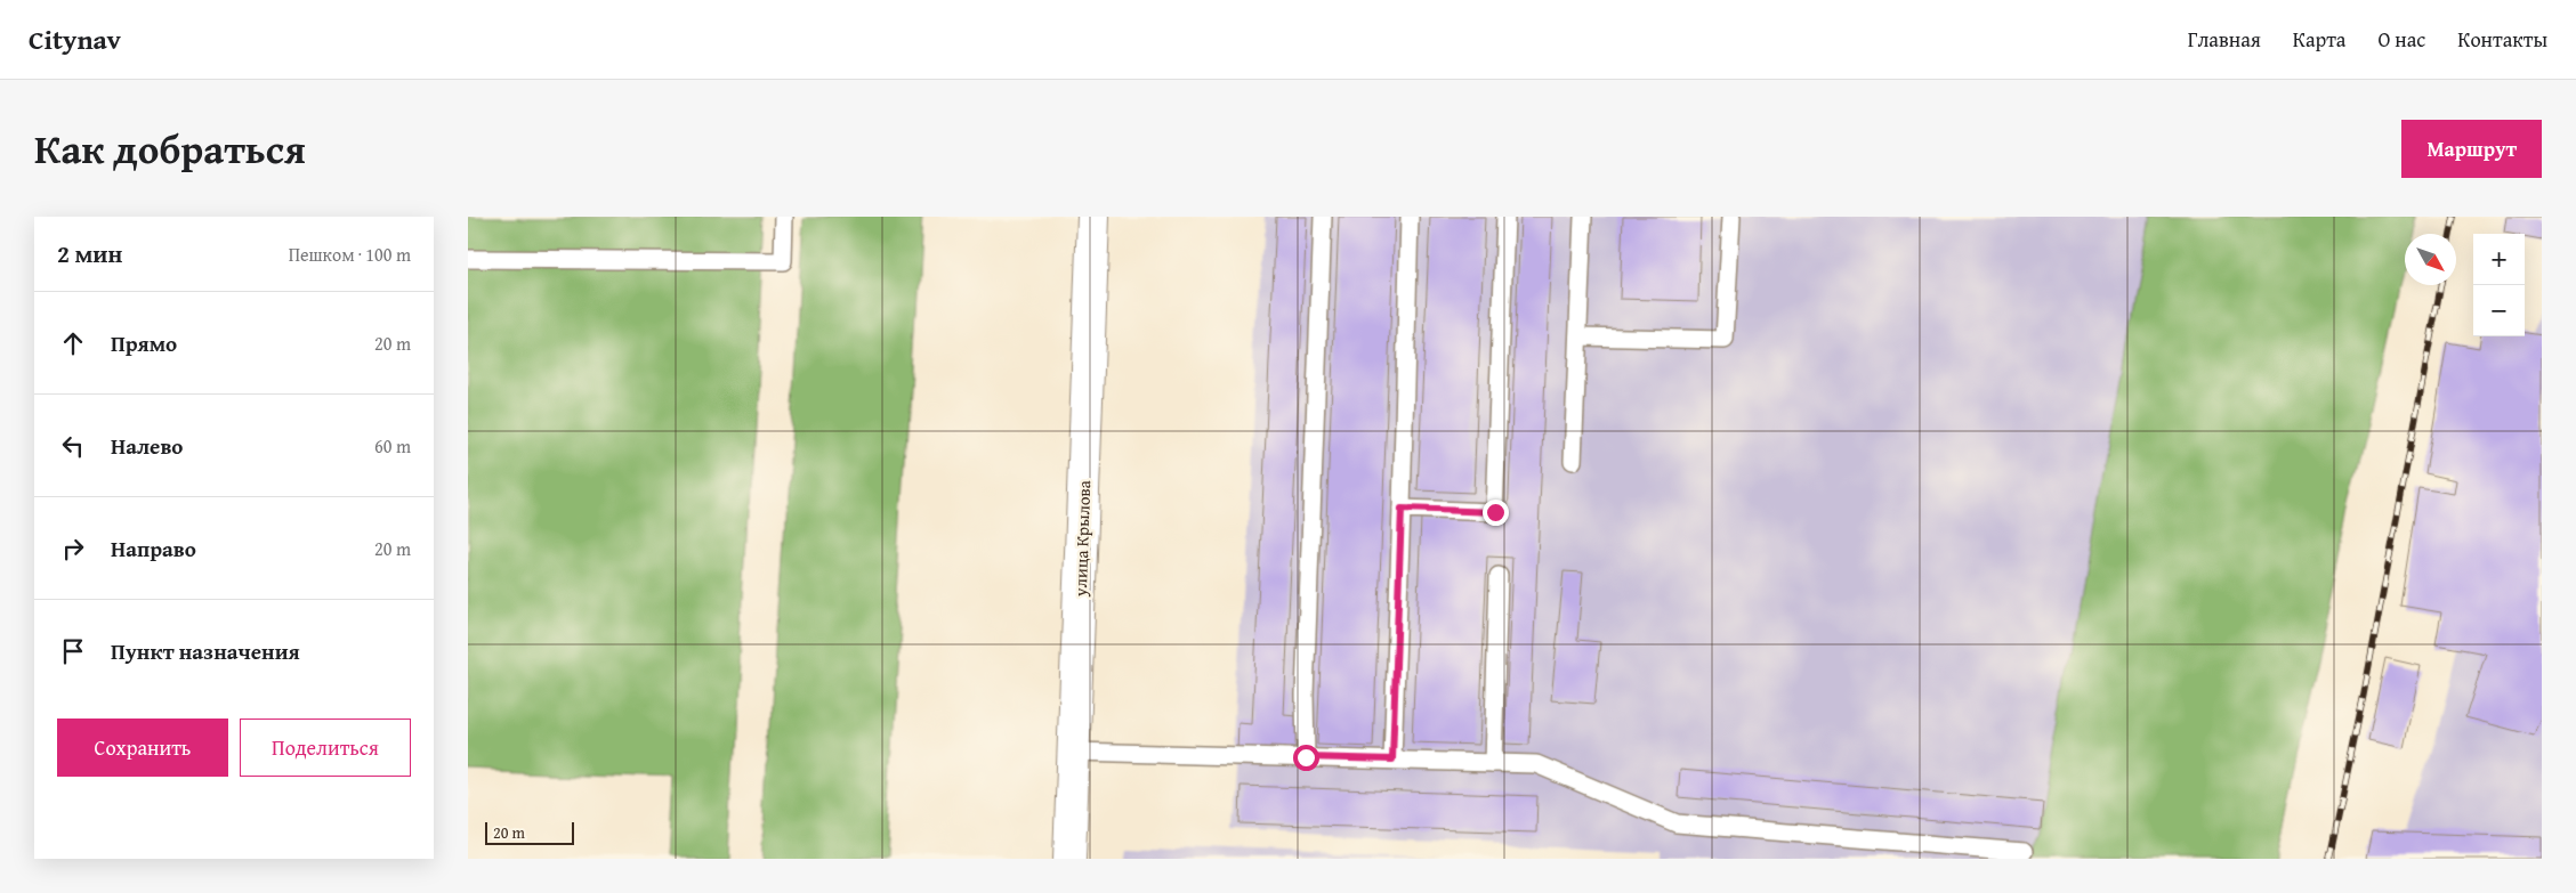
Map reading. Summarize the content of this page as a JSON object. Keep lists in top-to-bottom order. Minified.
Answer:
{"streets":{"street":["улица Крылова"]},"scale_bar":"20 m","north":"bottom right","page":{"header":"Citynav","nav":["Главная","Карта","О нас","Контакты"],"title":"Как добраться","buttons":["Маршрут",["Сохранить","Поделиться"]],"heading":["2 мин","Пешком · 100 m"],"map_buttons":["+","−"],"list":[["Прямо","20 m"],["Налево","60 m"],["Направо","20 m"],"Пункт назначения"],"scale":"20 m"}}
